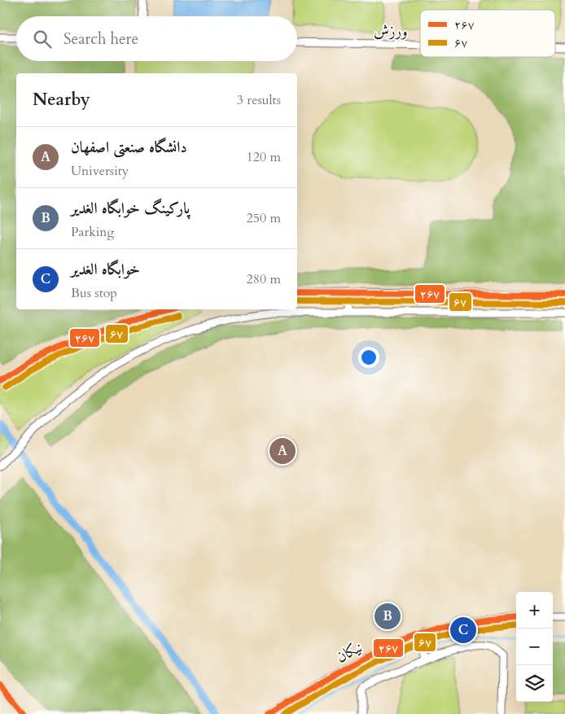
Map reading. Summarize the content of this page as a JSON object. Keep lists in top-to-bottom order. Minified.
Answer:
{"streets":{"street":["ورزش","نیکان"]},"lines":["transit line ۲۶۷","transit line ۶۷"],"legend":["۲۶۷","۶۷"],"page":{"search":"Search here","heading":["Nearby","3 results"],"list":[{"mark":"A","name":"دانشگاه صنعتی اصفهان","note":"University","value":"120 m"},{"mark":"B","name":"پارکینگ خوابگاه الغدیر","note":"Parking","value":"250 m"},{"mark":"C","name":"خوابگاه الغدیر","note":"Bus stop","value":"280 m"}],"pins":["A","B","C"],"map_buttons":["+","−"]}}
